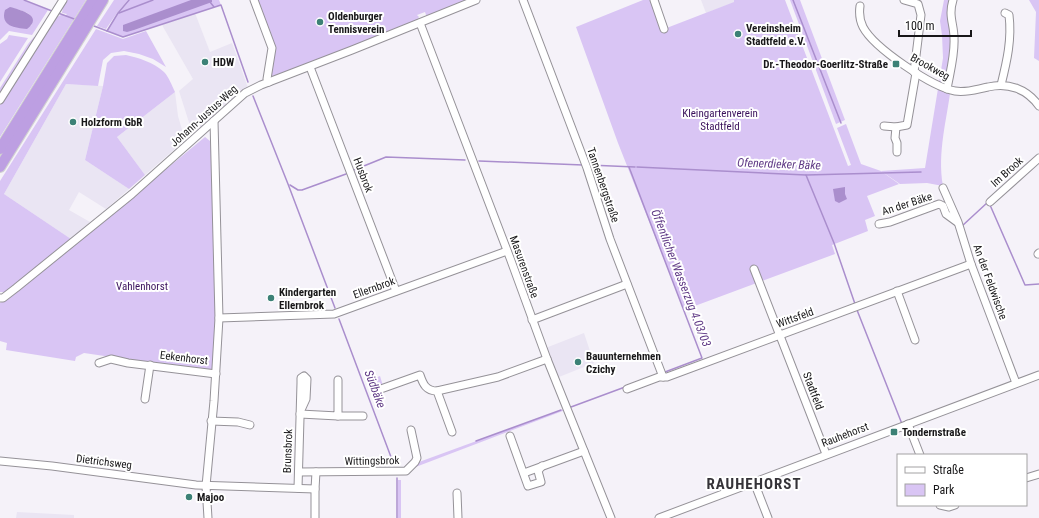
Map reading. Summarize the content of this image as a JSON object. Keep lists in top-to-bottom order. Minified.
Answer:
{"streets":{"street":["Brookweg","Johann-Justus-Weg","Im Brook","Husbrok","Tannenbergstraße","An der Bäke","Masurenstraße","An der Feldwische","Ellernbrok","Wittsfeld","Eekenhorst","Stadtfeld","Rauhehorst","Brunsbrok","Wittingsbrok","Dietrichsweg"]},"crossings":[["Johann-Justus-Weg","Husbrok"],["Johann-Justus-Weg","Masurenstraße"],["Husbrok","Ellernbrok"],["Tannenbergstraße","Wittsfeld"],["An der Bäke","An der Feldwische"],["Masurenstraße","Ellernbrok"],["An der Feldwische","Wittsfeld"],["An der Feldwische","Rauhehorst"],["Wittsfeld","Stadtfeld"],["Stadtfeld","Rauhehorst"],["Brunsbrok","Wittingsbrok"]],"districts":["RAUHEHORST"],"water":["Ofenerdieker Bäke","Öffentlicher Wasserzug 4.03/03","Südbäke"],"parks":["Kleingartenverein Stadtfeld","Vahlenhorst"],"places":{"other":["Oldenburger Tennisverein","Vereinsheim Stadtfeld e.V.","HDW","Holzform GbR","Kindergarten Ellernbrok","Bauunternehmen Czichy","Majoo"],"transit":["Dr.-Theodor-Goerlitz-Straße","Tondernstraße"]},"legend":["Straße","Park"],"scale_bar":"100 m"}
